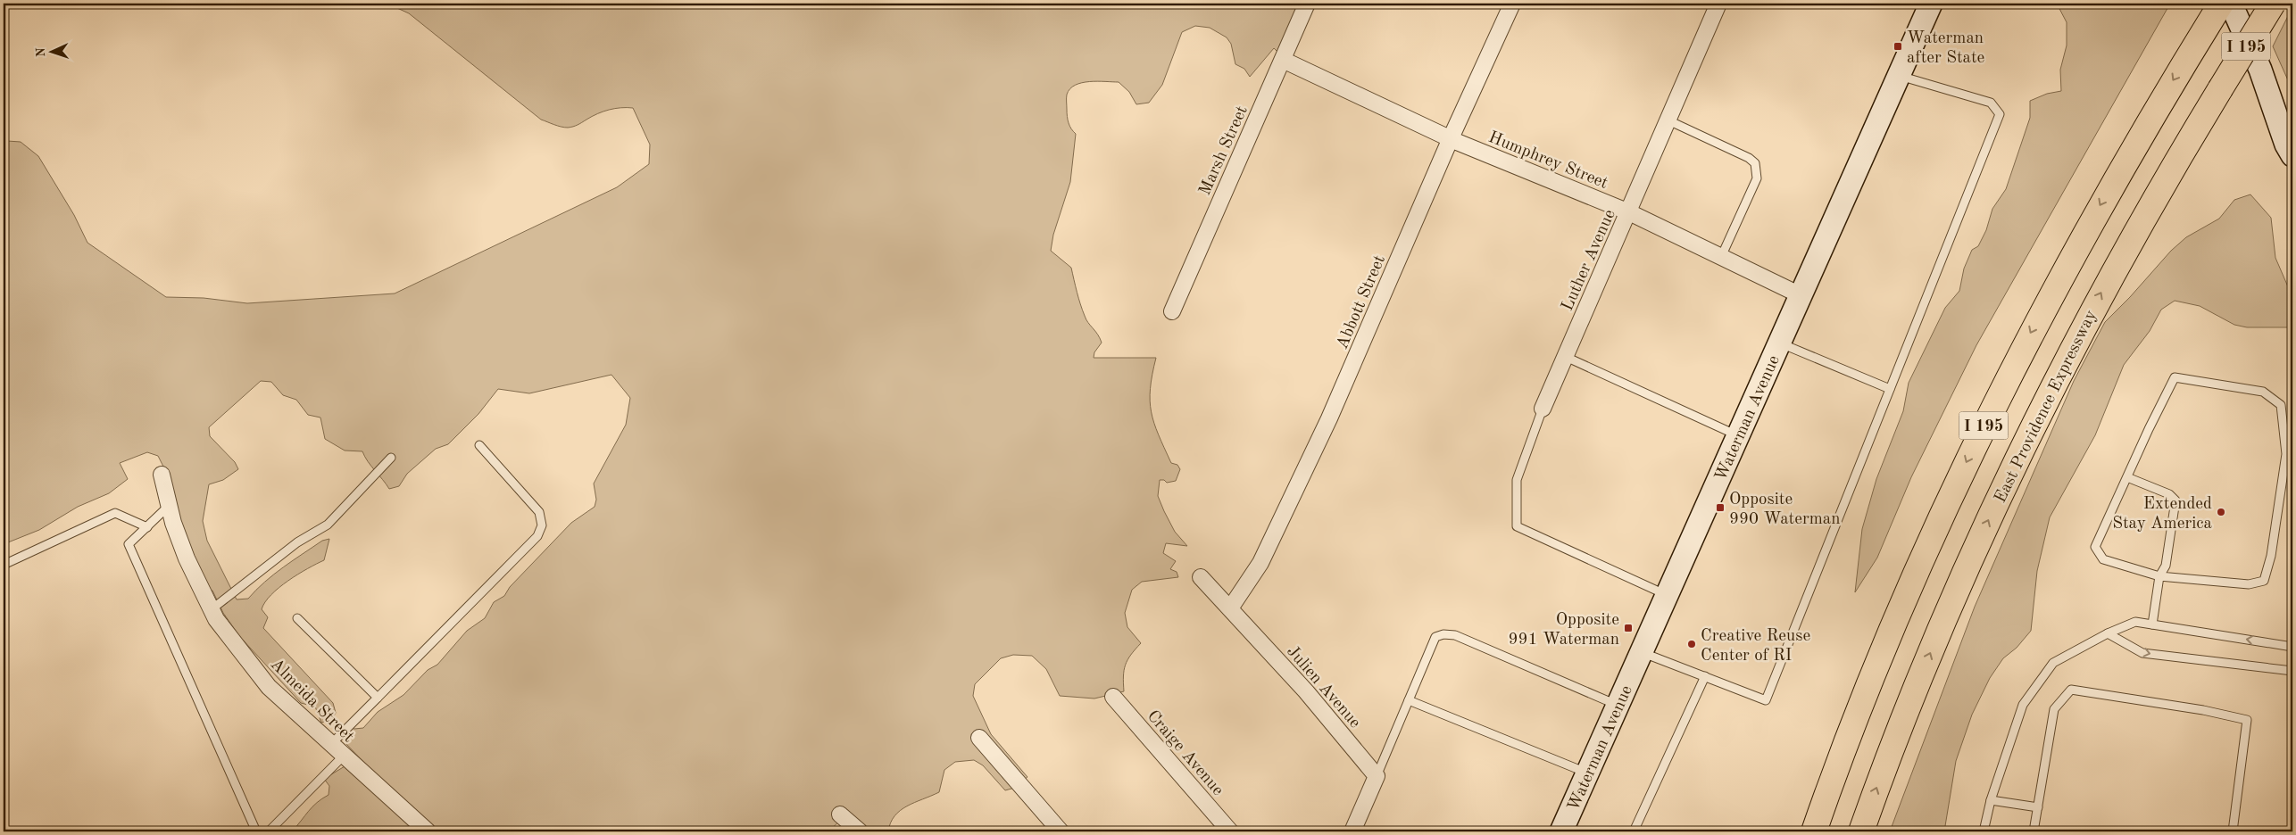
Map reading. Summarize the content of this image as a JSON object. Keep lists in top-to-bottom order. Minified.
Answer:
{"streets":{"highway":["I 195","East Providence Expressway"],"main road":["Waterman Avenue"],"street":["Marsh Street","Humphrey Street","Luther Avenue","Abbott Street","Julien Avenue","Almeida Street","Craige Avenue"]},"crossings":[["Marsh Street","Humphrey Street"],["Humphrey Street","Luther Avenue"],["Humphrey Street","Abbott Street"],["Humphrey Street","Waterman Avenue"],["Abbott Street","Julien Avenue"]],"places":{"transit":["Waterman after State","Opposite 990 Waterman","Opposite 991 Waterman"],"other":["Extended Stay America","Creative Reuse Center of RI"]},"north":"left"}
